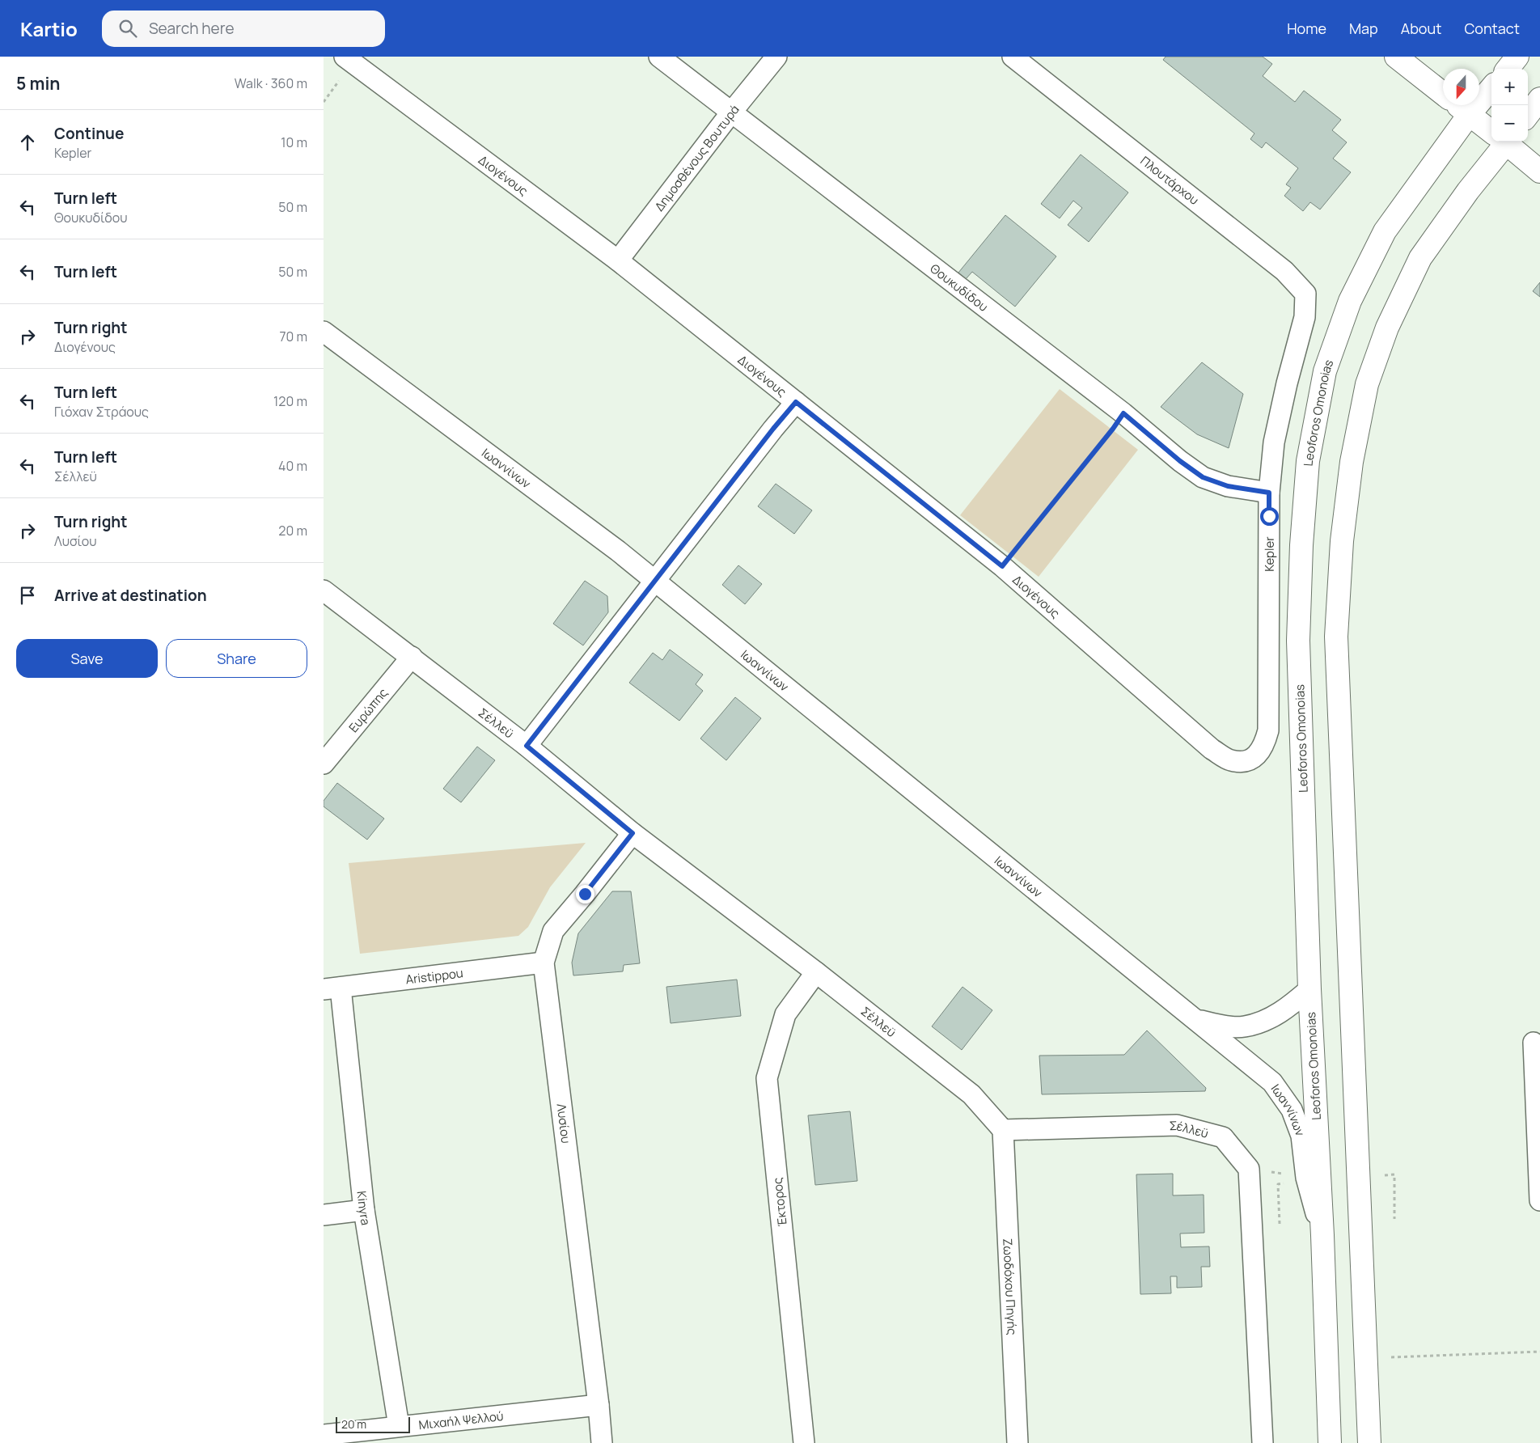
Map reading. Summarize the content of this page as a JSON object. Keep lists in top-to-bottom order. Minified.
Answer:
{"streets":{"main road":["Leoforos Omonoias"],"street":["Δημοσθένους Βουτυρά","Διογένους","Πλουτάρχου","Θουκυδίδου","Ιωαννίνων","Kepler","Ευρώπης","Σέλλεϋ","Aristippou","Λυσίου","Έκτορος","Kinyra","Ζωοδόχου Πηγής","Μιχαήλ Ψελλού"]},"crossings":[["Δημοσθένους Βουτυρά","Διογένους"],["Δημοσθένους Βουτυρά","Θουκυδίδου"],["Διογένους","Kepler"],["Πλουτάρχου","Kepler"],["Θουκυδίδου","Kepler"],["Leoforos Omonoias","Ιωαννίνων"],["Ευρώπης","Σέλλεϋ"],["Σέλλεϋ","Λυσίου"],["Σέλλεϋ","Έκτορος"],["Σέλλεϋ","Ζωοδόχου Πηγής"],["Aristippou","Λυσίου"],["Aristippou","Kinyra"],["Λυσίου","Μιχαήλ Ψελλού"],["Kinyra","Μιχαήλ Ψελλού"]],"scale_bar":"20 m","north":"bottom","page":{"header":"Kartio","search":"Search here","nav":["Home","Map","About","Contact"],"heading":["5 min","Walk · 360 m"],"map_buttons":["+","−"],"list":[["Continue","Kepler","10 m"],["Turn left","Θουκυδίδου","50 m"],["Turn left","50 m"],["Turn right","Διογένους","70 m"],["Turn left","Γιόχαν Στράους","120 m"],["Turn left","Σέλλεϋ","40 m"],["Turn right","Λυσίου","20 m"],"Arrive at destination"],"buttons":["Save","Share"],"scale":"20 m"}}
